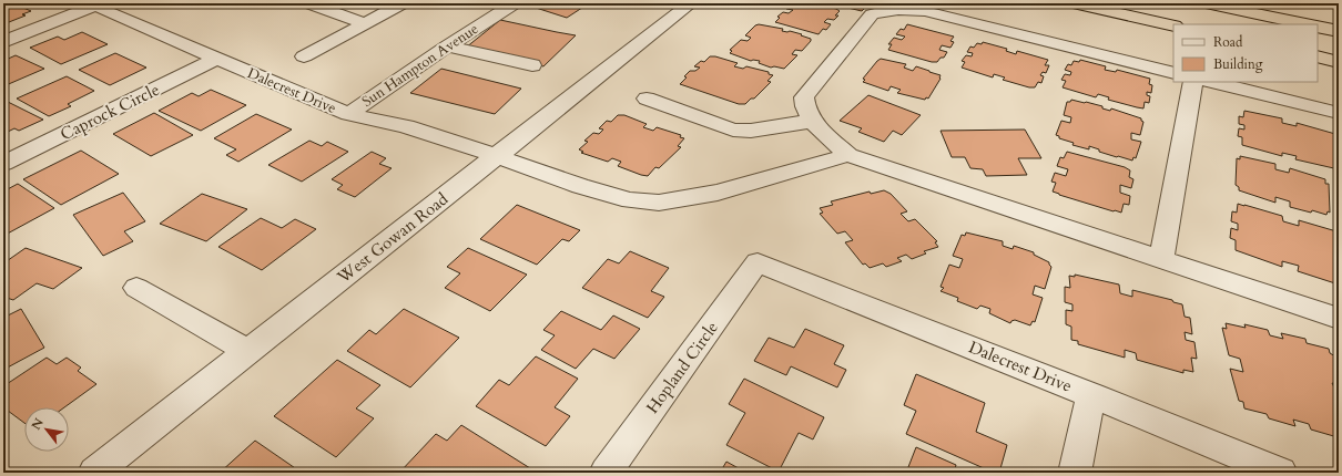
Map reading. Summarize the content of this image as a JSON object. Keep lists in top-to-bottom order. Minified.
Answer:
{"streets":{"street":["Sun Hampton Avenue","Dalecrest Drive","Caprock Circle","West Gowan Road","Hopland Circle"]},"crossings":[["Sun Hampton Avenue","Dalecrest Drive"],["Dalecrest Drive","Caprock Circle"],["Dalecrest Drive","West Gowan Road"],["Dalecrest Drive","Hopland Circle"]],"legend":["Road","Building"],"north":"top left"}
